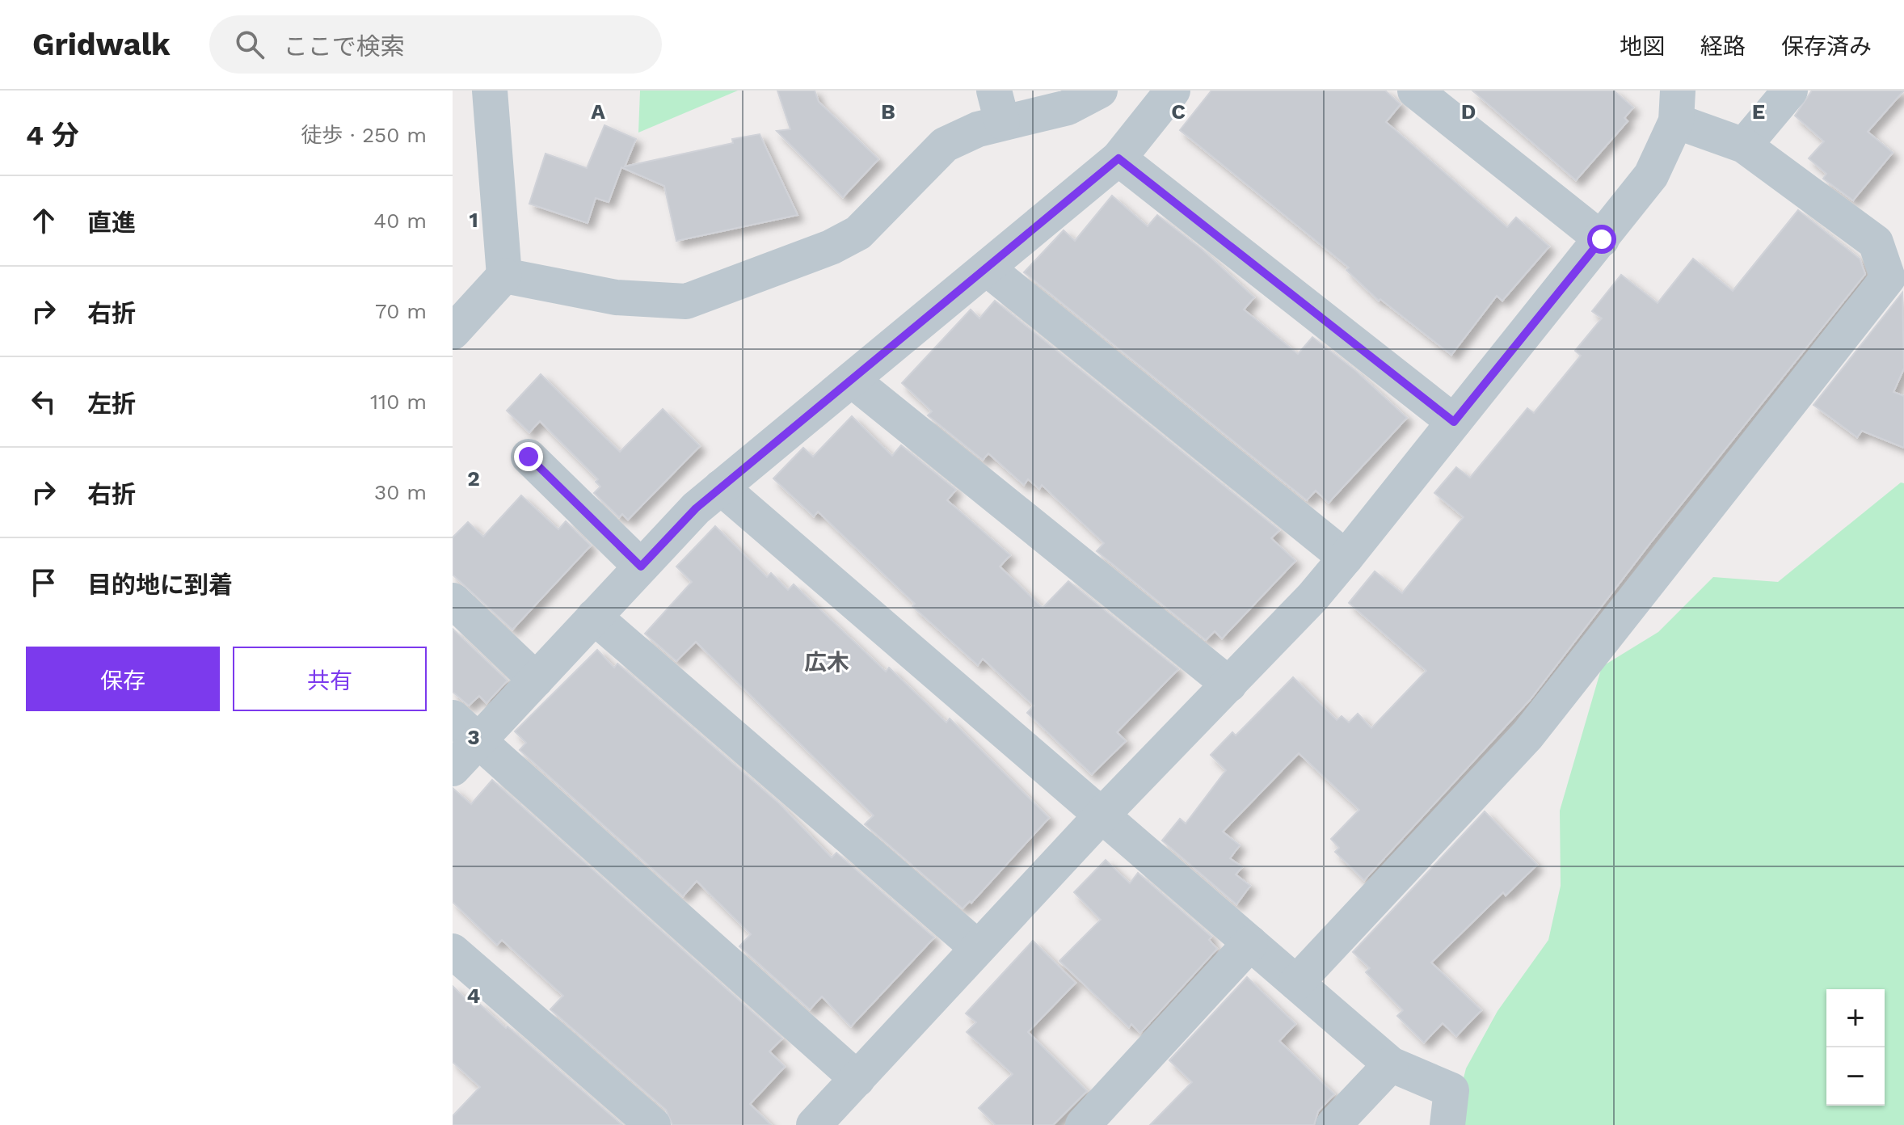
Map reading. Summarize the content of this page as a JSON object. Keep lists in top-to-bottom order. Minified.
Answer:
{"districts":["広木"],"page":{"header":"Gridwalk","search":"ここで検索","nav":["地図","経路","保存済み"],"heading":["4 分","徒歩 · 250 m"],"list":[["直進","40 m"],["右折","70 m"],["左折","110 m"],["右折","30 m"],"目的地に到着"],"buttons":["保存","共有"],"map_buttons":["+","−"]},"grid":{"columns":["A","B","C","D","E"],"rows":["1","2","3","4"]}}
